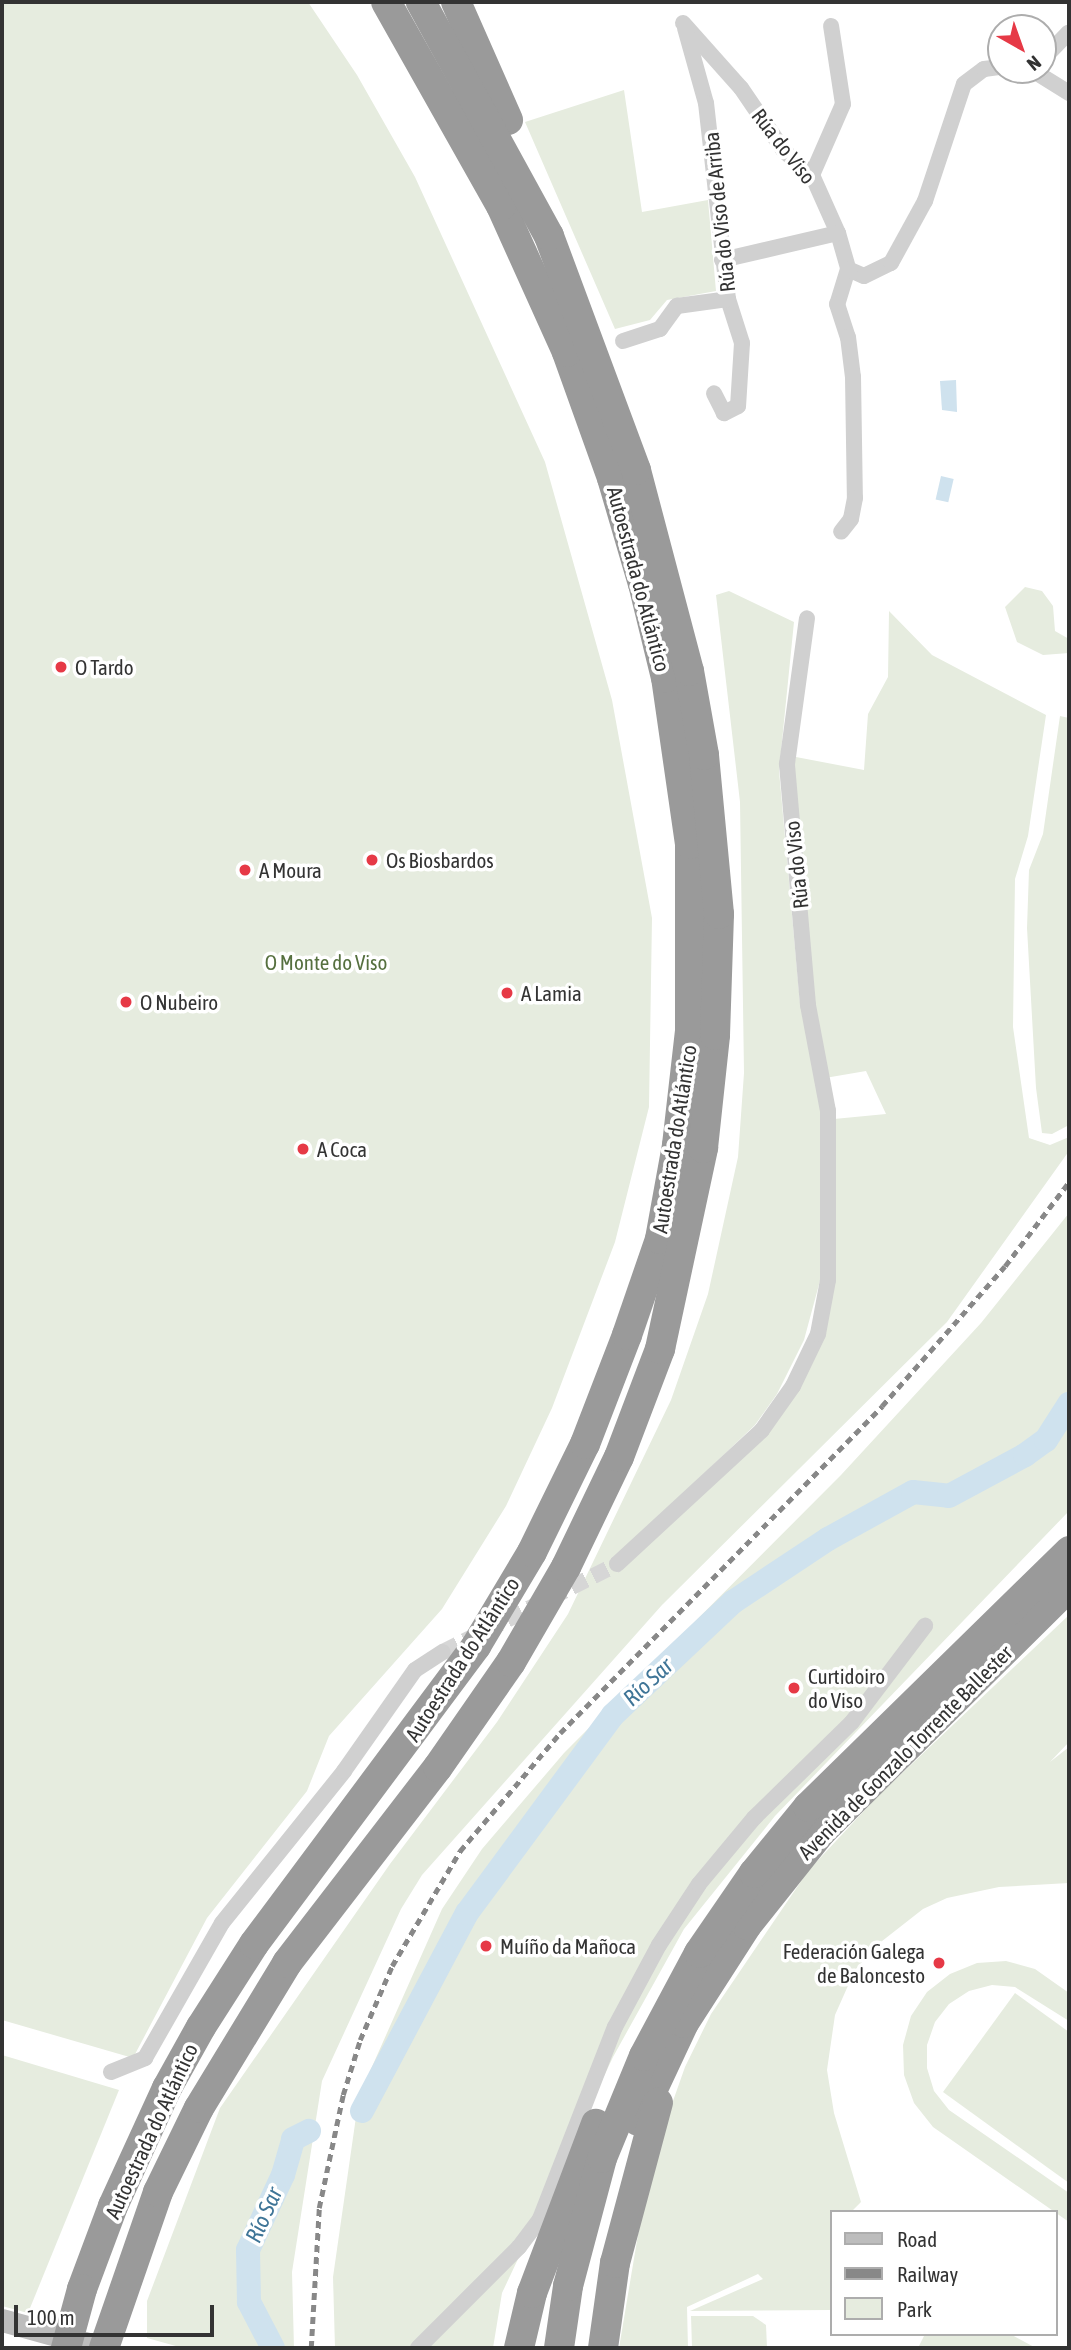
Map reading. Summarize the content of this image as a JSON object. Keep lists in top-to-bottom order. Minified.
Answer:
{"streets":{"highway":["Autoestrada do Atlántico","Avenida de Gonzalo Torrente Ballester"],"street":["Rúa do Viso","Rúa do Viso de Arriba"]},"crossings":[["Rúa do Viso","Rúa do Viso de Arriba"]],"water":["Río Sar"],"parks":["O Monte do Viso"],"places":["O Tardo","Os Biosbardos","A Moura","A Lamia","O Nubeiro","A Coca","Curtidoiro do Viso","Muíño da Mañoca","Federación Galega de Baloncesto"],"legend":["Road","Railway","Park"],"scale_bar":"100 m","north":"bottom right"}
